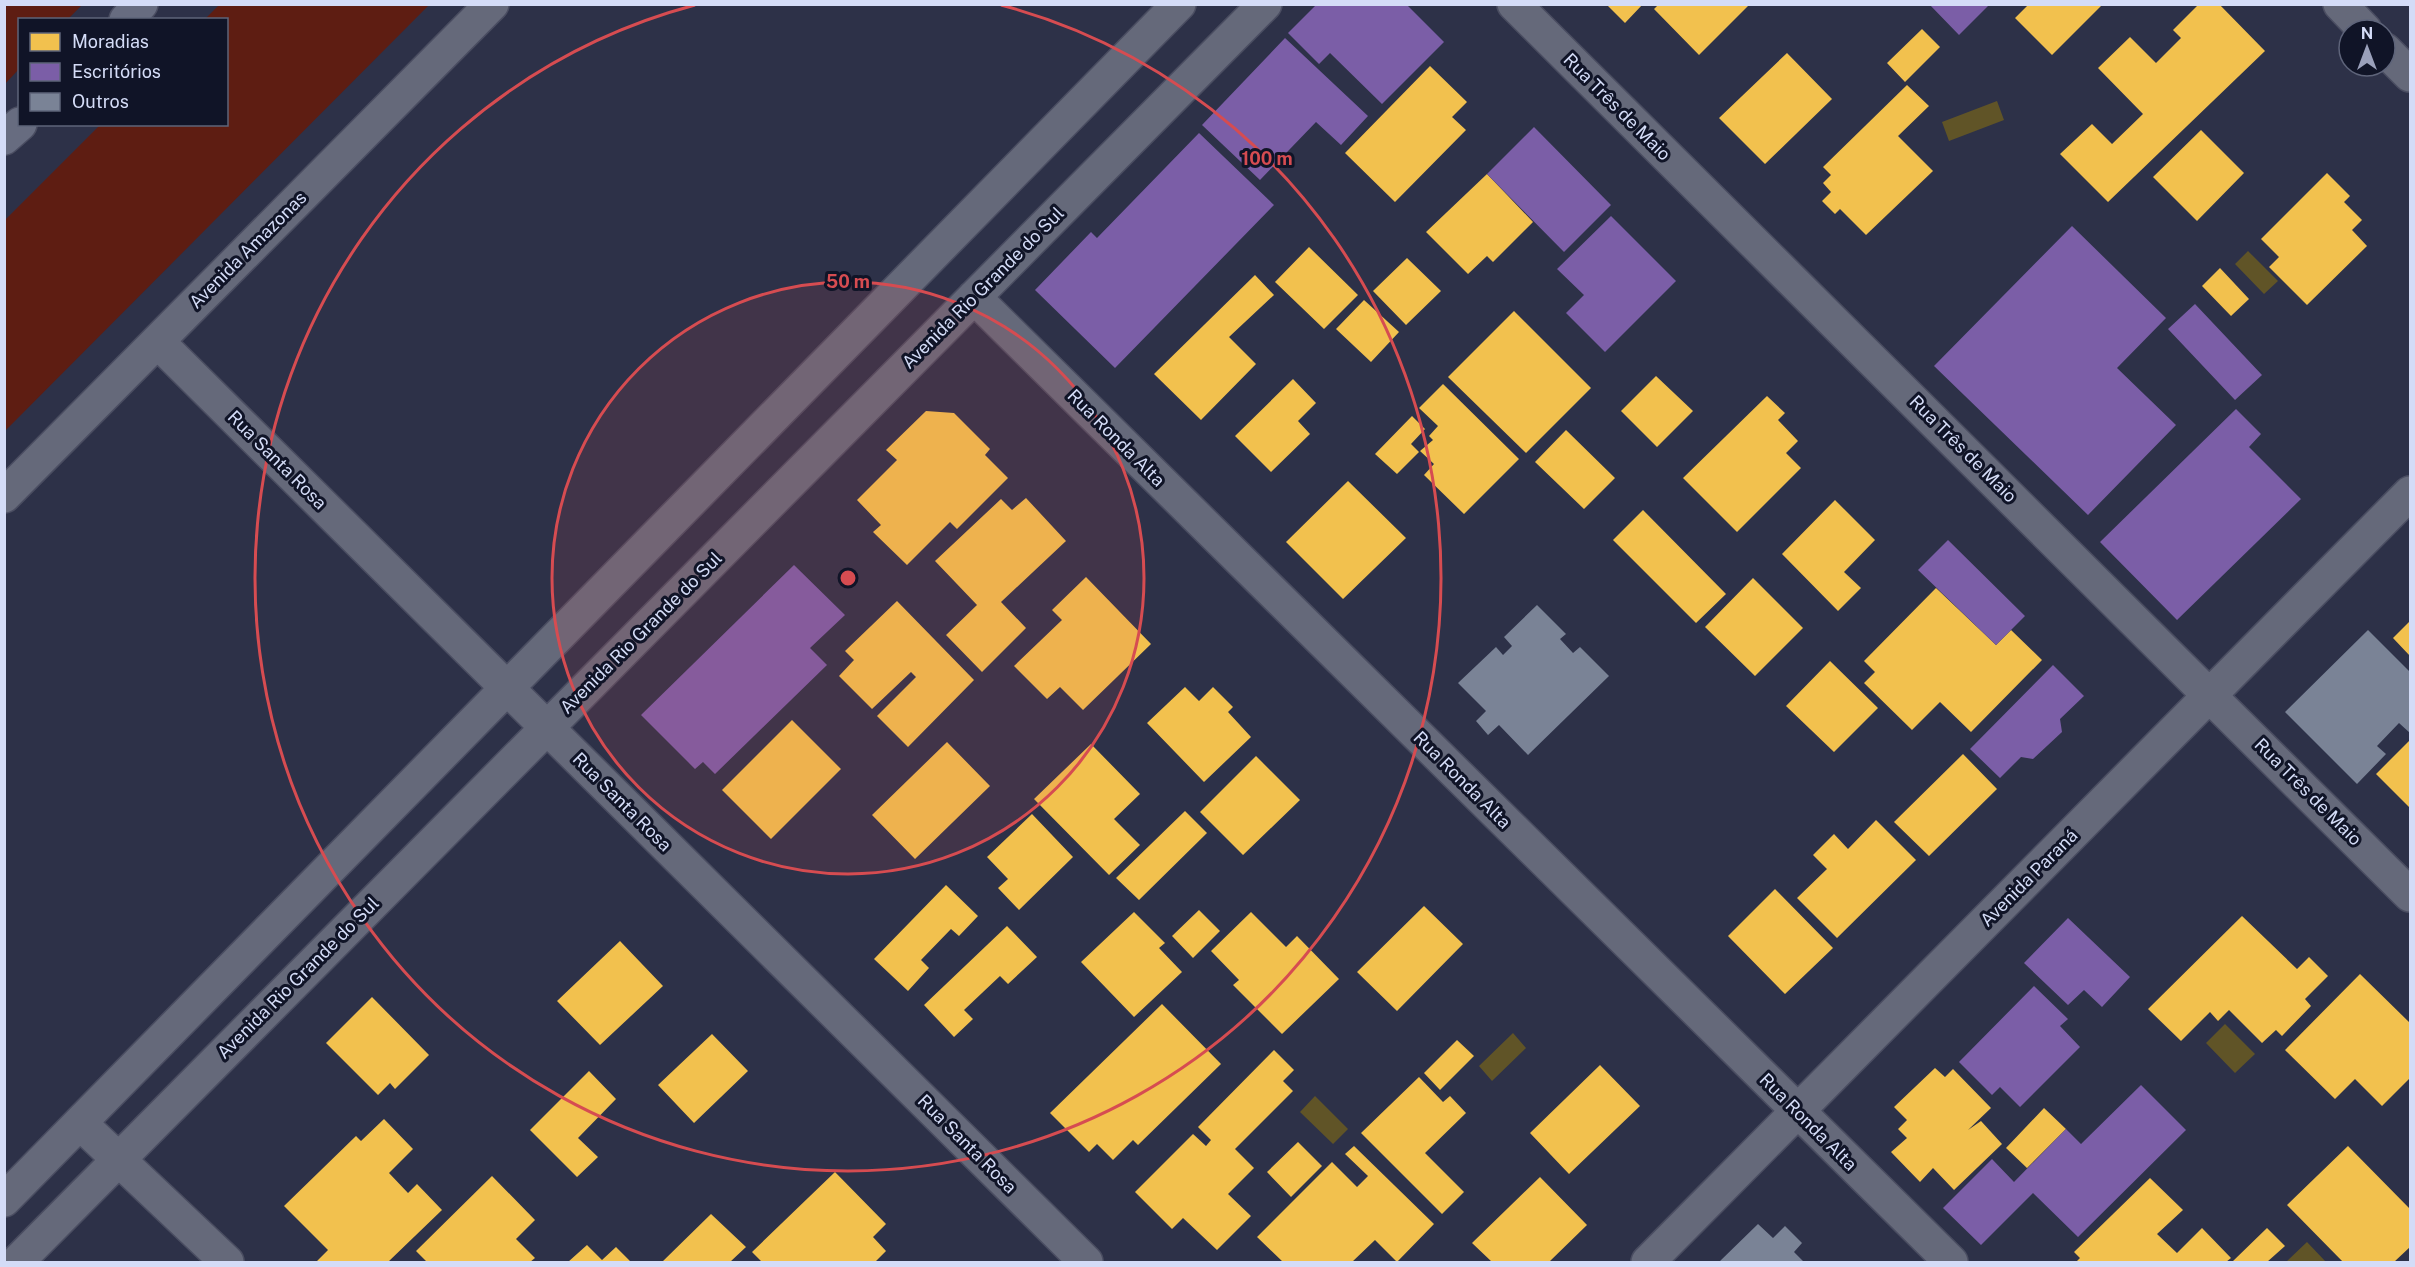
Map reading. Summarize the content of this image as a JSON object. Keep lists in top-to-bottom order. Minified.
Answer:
{"streets":{"street":["Rua Três de Maio","Avenida Amazonas","Avenida Rio Grande do Sul","Rua Ronda Alta","Rua Santa Rosa","Avenida Paraná"]},"crossings":[["Rua Três de Maio","Avenida Paraná"],["Avenida Amazonas","Rua Santa Rosa"],["Avenida Rio Grande do Sul","Rua Ronda Alta"],["Avenida Rio Grande do Sul","Rua Santa Rosa"],["Rua Ronda Alta","Avenida Paraná"]],"legend":["Moradias","Escritórios","Outros"],"north":"top","rings":["100 m","50 m"]}
